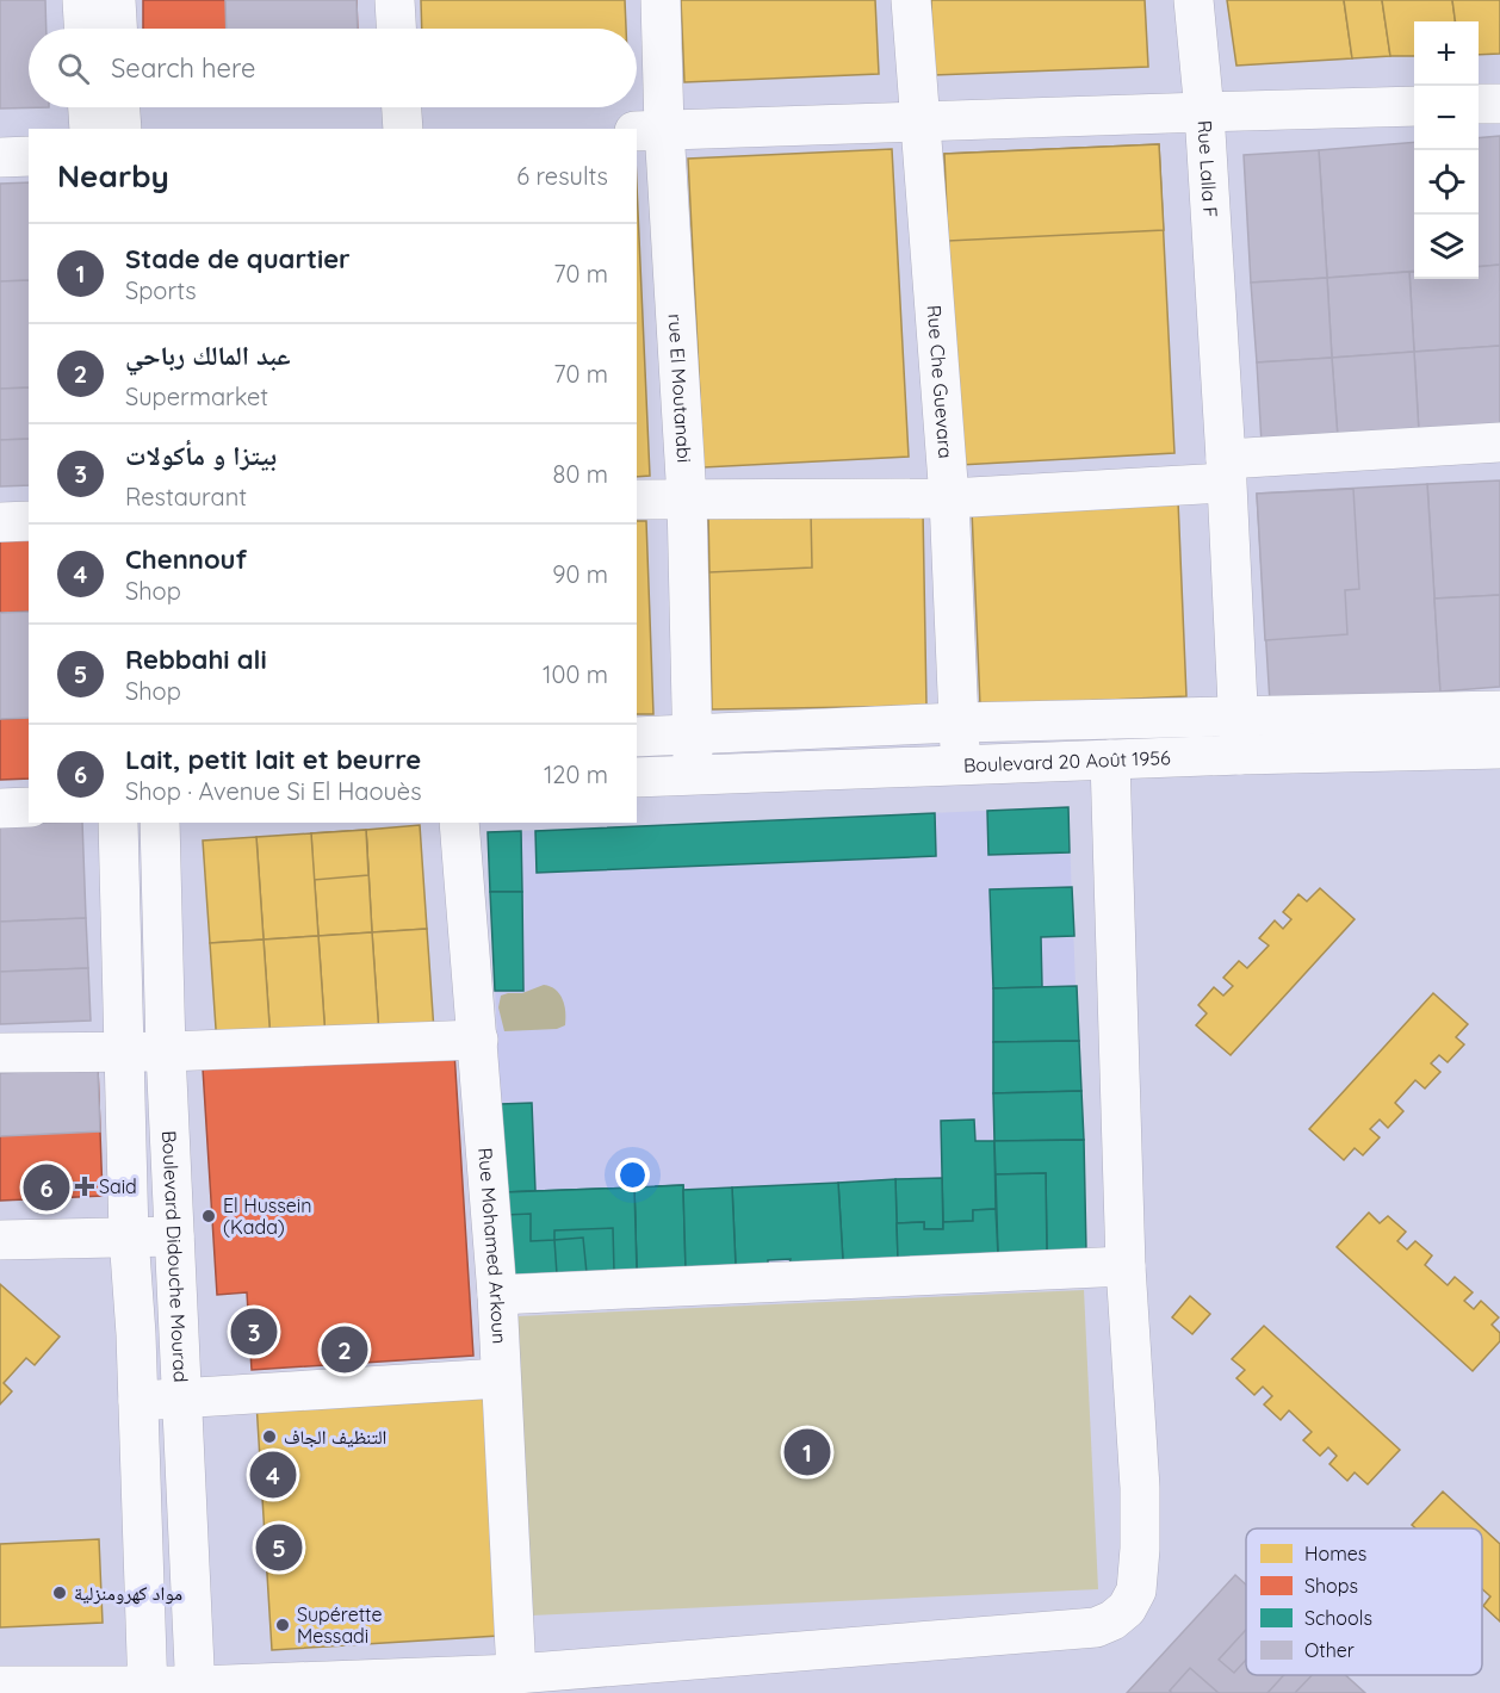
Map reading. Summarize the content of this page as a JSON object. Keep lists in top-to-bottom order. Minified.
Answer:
{"streets":{"street":["Rue Lalla F","Rue Che Guevara","rue El Moutanabi","Boulevard 20 Août 1956","Rue Mohamed Arkoun","Boulevard Didouche Mourad"]},"crossings":[["Rue Lalla F","Rue Che Guevara"],["Rue Lalla F","rue El Moutanabi"],["Rue Lalla F","Boulevard 20 Août 1956"],["Rue Che Guevara","Boulevard 20 Août 1956"],["rue El Moutanabi","Boulevard 20 Août 1956"]],"places":{"health":["Said"],"other":["El Hussein (Kada)","التنظيف الجاف","مواد كهرومنزلية","Supérette Messadi"]},"legend":["Homes","Shops","Schools","Other"],"page":{"map_buttons":["+","−"],"search":"Search here","heading":["Nearby","6 results"],"list":[{"mark":"1","name":"Stade de quartier","note":"Sports","value":"70 m"},{"mark":"2","name":"عبد المالك رباحي","note":"Supermarket","value":"70 m"},{"mark":"3","name":"بيتزا و مأكولات","note":"Restaurant","value":"80 m"},{"mark":"4","name":"Chennouf","note":"Shop","value":"90 m"},{"mark":"5","name":"Rebbahi ali","note":"Shop","value":"100 m"},{"mark":"6","name":"Lait, petit lait et beurre","note":"Shop · Avenue Si El Haouès","value":"120 m"}],"pins":["6","3","2","1","4","5"]}}
